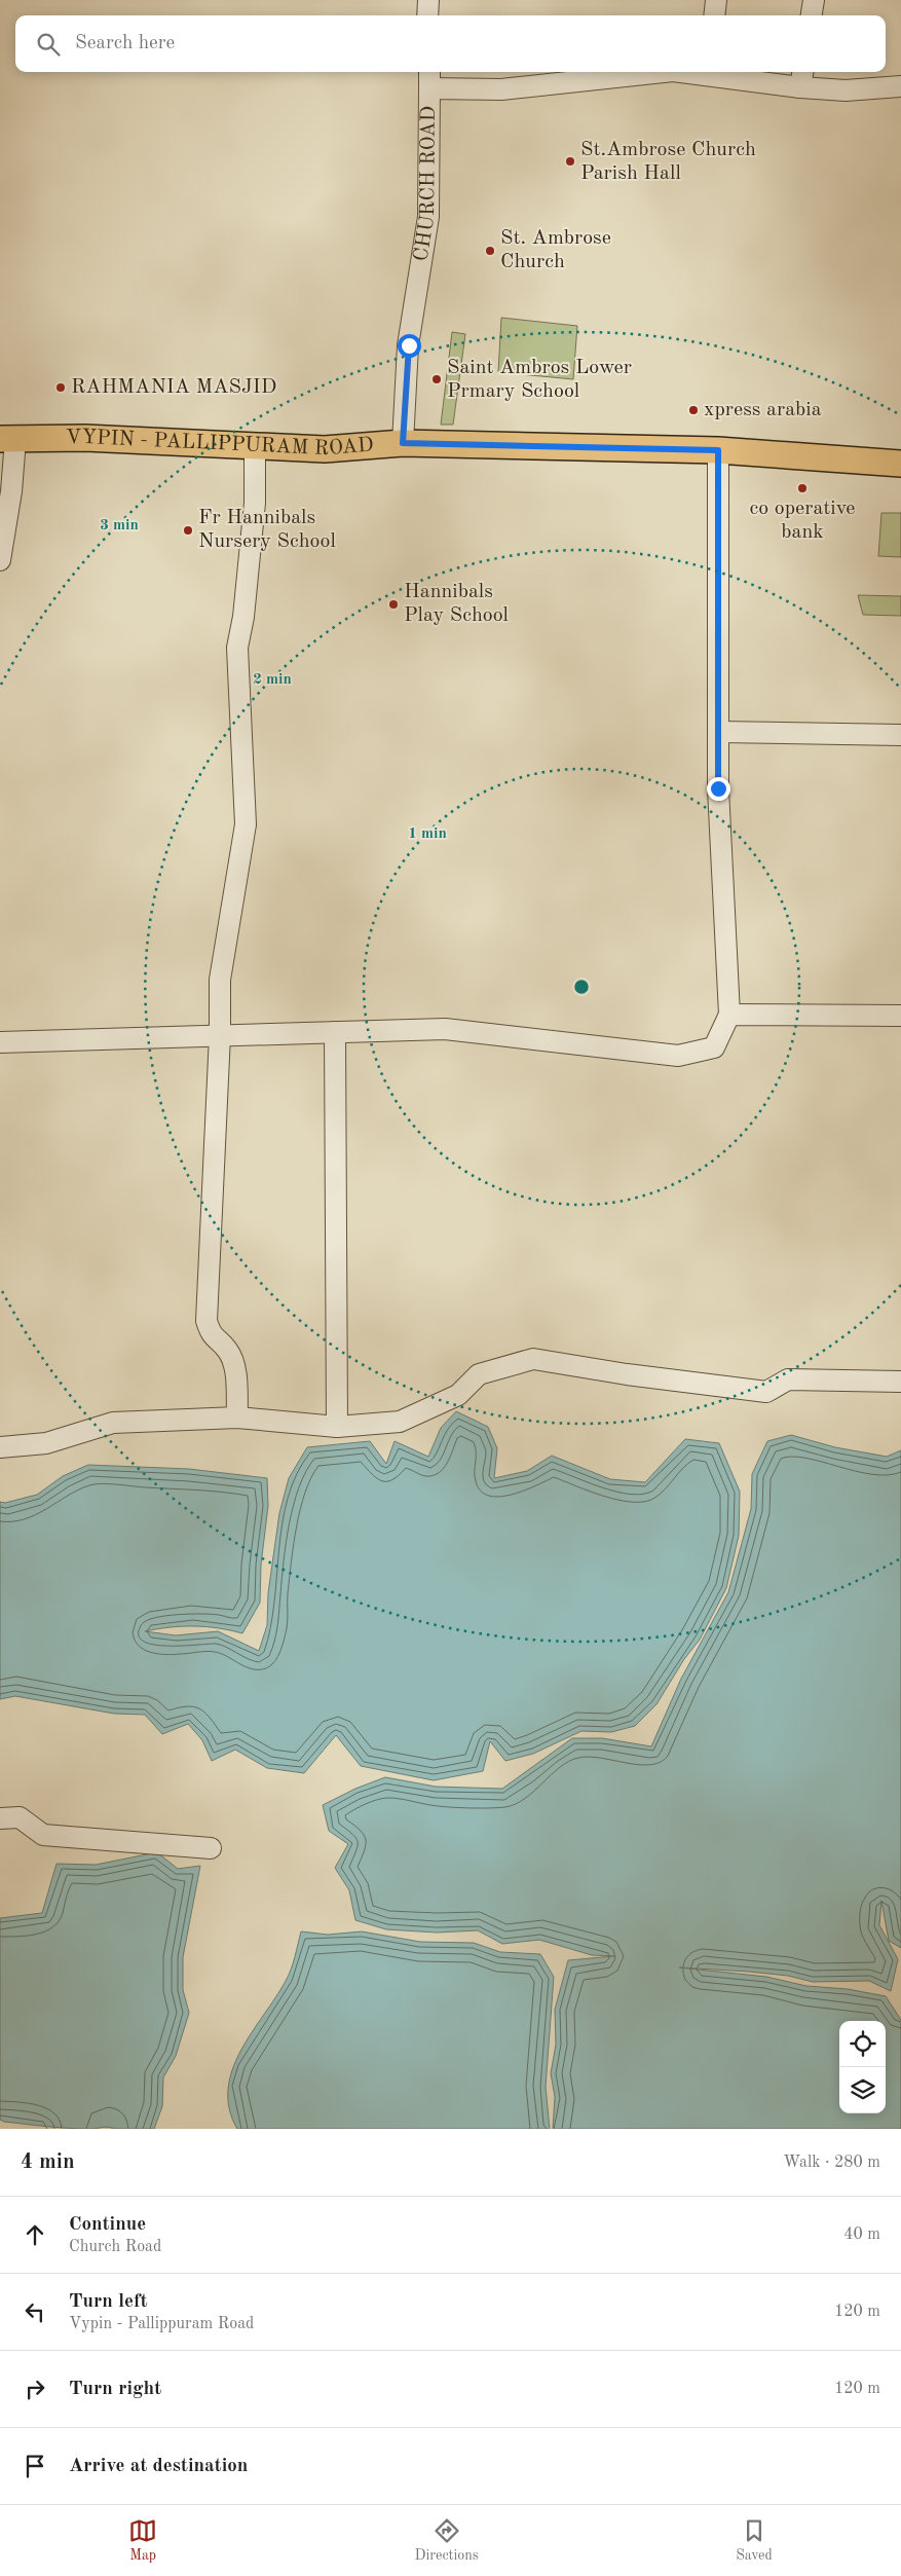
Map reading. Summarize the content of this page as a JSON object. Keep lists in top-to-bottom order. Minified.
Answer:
{"streets":{"main road":["VYPIN - PALLIPPURAM ROAD"],"street":["CHURCH ROAD"]},"crossings":[["CHURCH ROAD","VYPIN - PALLIPPURAM ROAD"]],"places":["St.Ambrose Church Parish Hall","St. Ambrose Church","Saint Ambros Lower Prmary School","RAHMANIA MASJID","xpress arabia","co operative bank","Fr Hannibals Nursery School","Hannibals Play School"],"page":{"search":"Search here","heading":["4 min","Walk · 280 m"],"list":[["Continue","Church Road","40 m"],["Turn left","Vypin - Pallippuram Road","120 m"],["Turn right","120 m"],"Arrive at destination"],"nav":["Map","Directions","Saved"]},"rings":["3 min","2 min","1 min"]}
